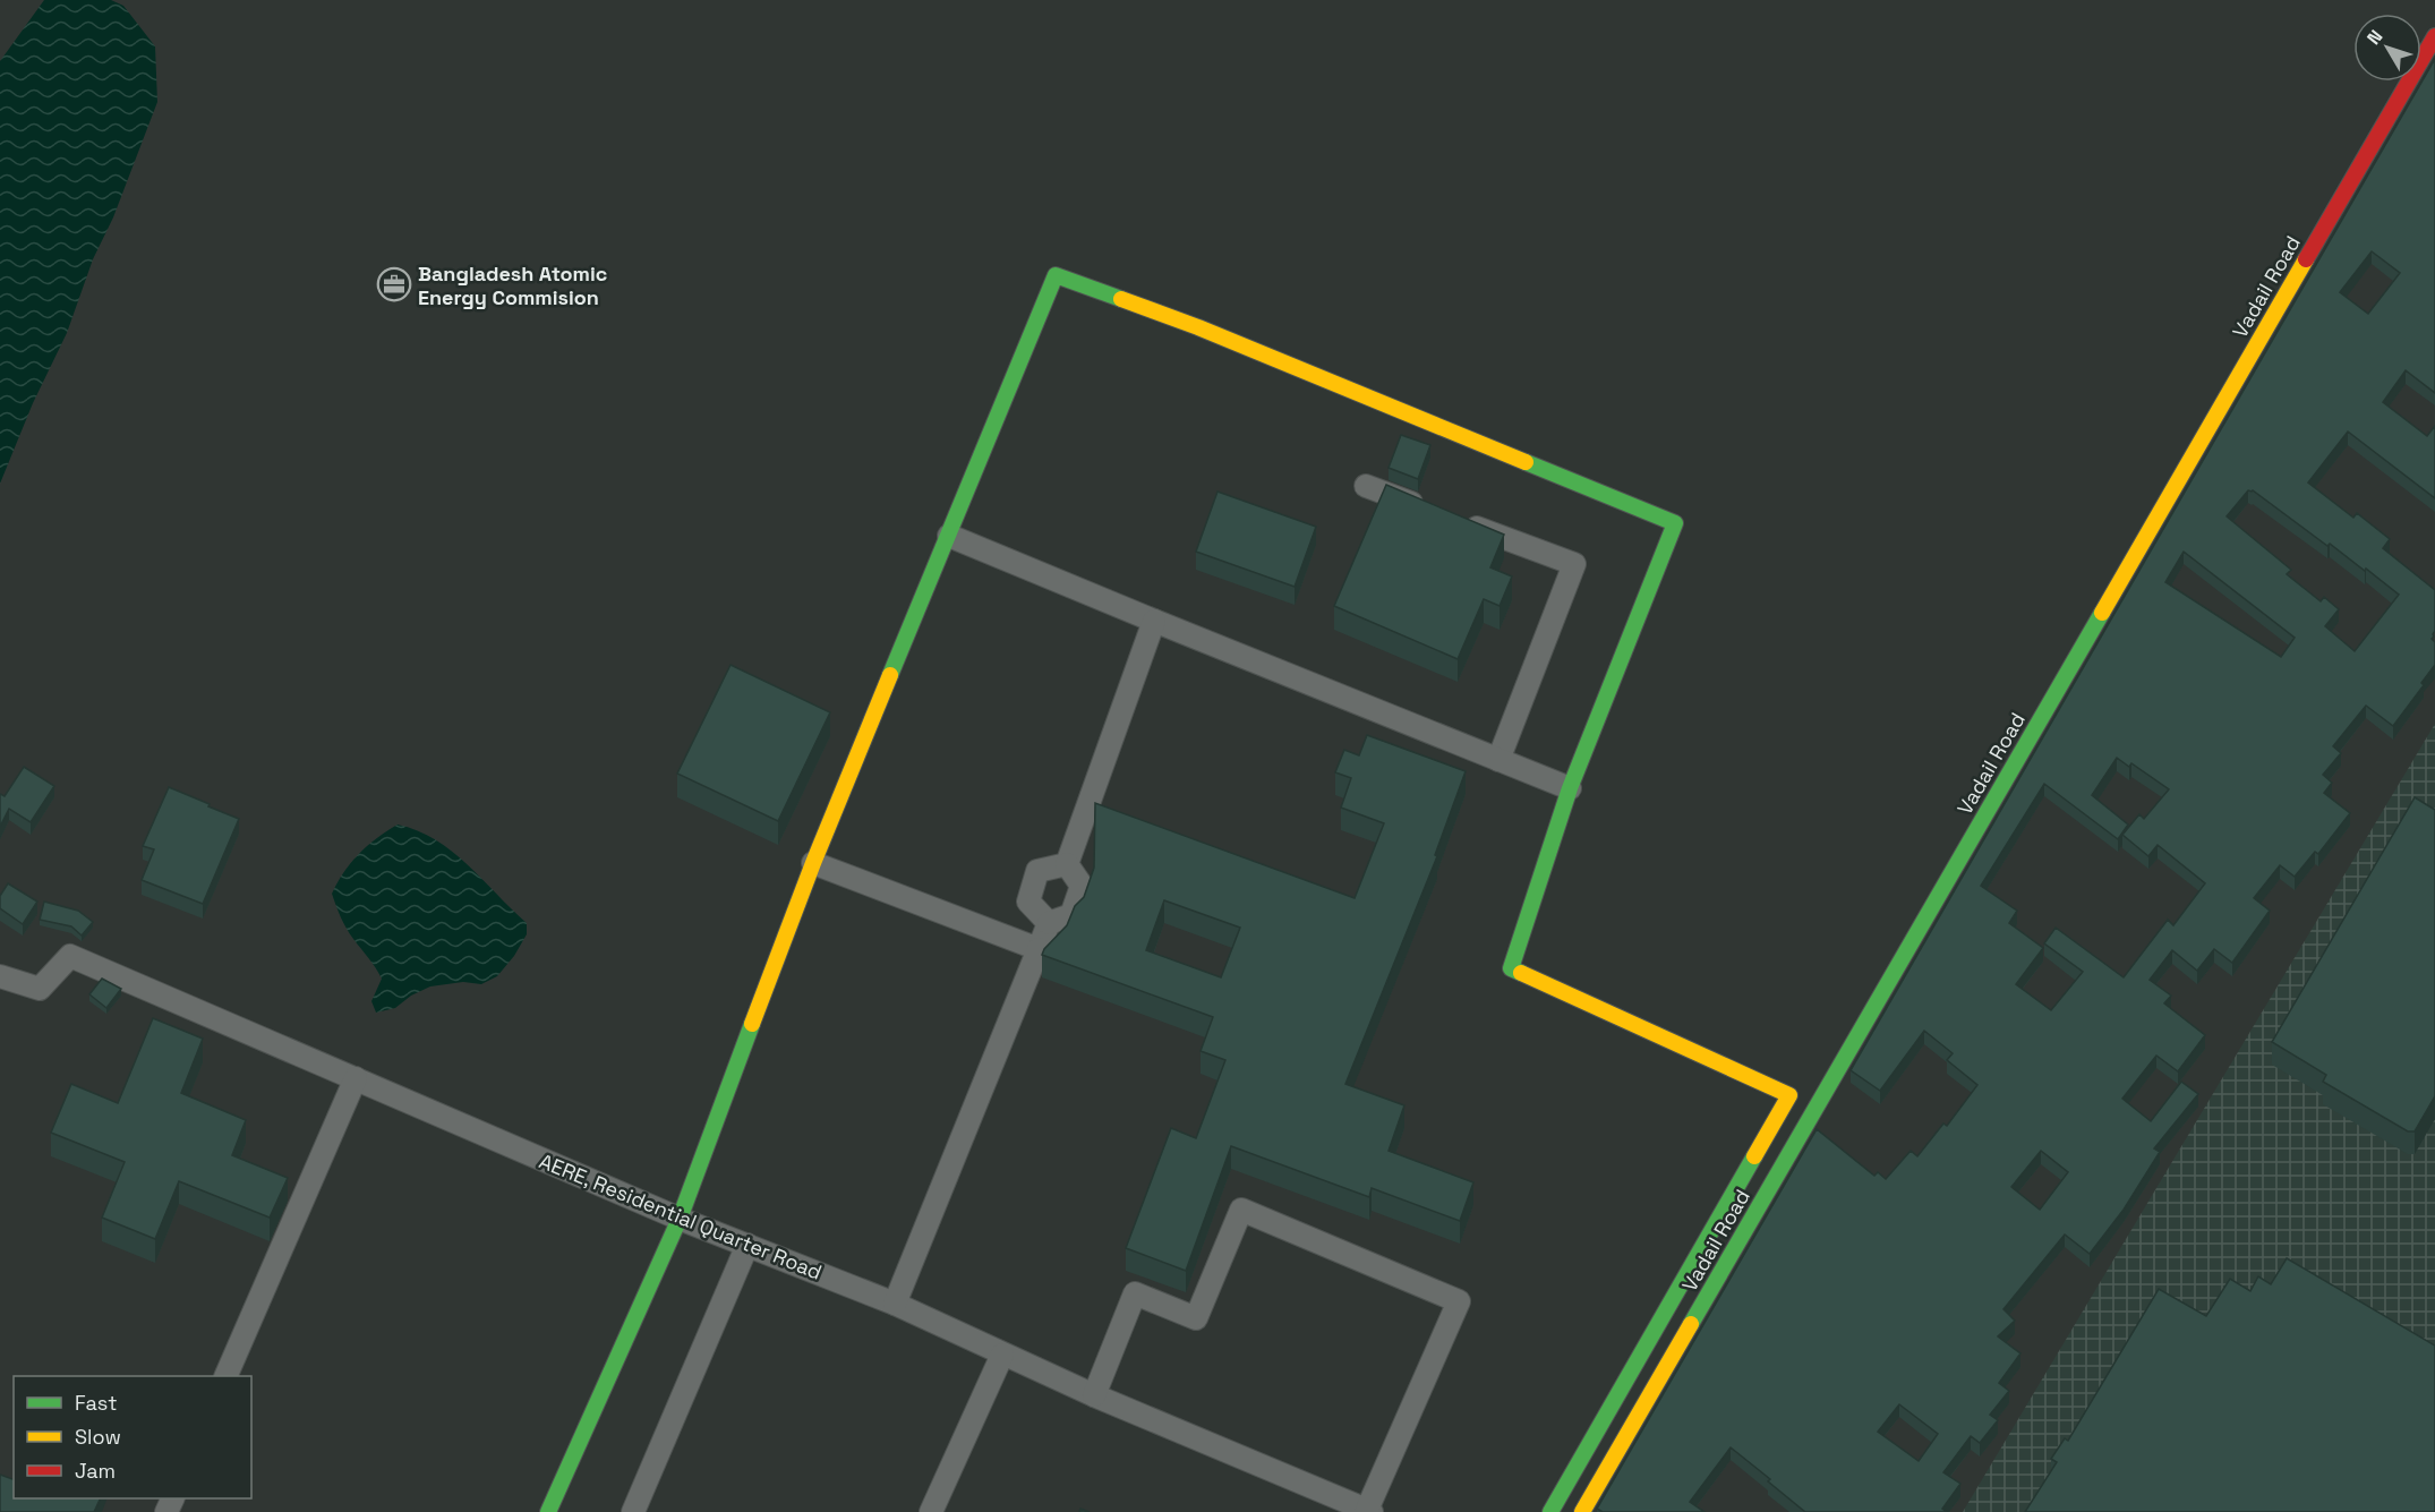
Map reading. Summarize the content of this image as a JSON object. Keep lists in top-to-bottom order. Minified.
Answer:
{"streets":{"street":["Vadail Road","AERE, Residential Quarter Road"]},"places":{"office":["Bangladesh Atomic Energy Commision"]},"legend":["Fast","Slow","Jam"],"north":"top left"}
